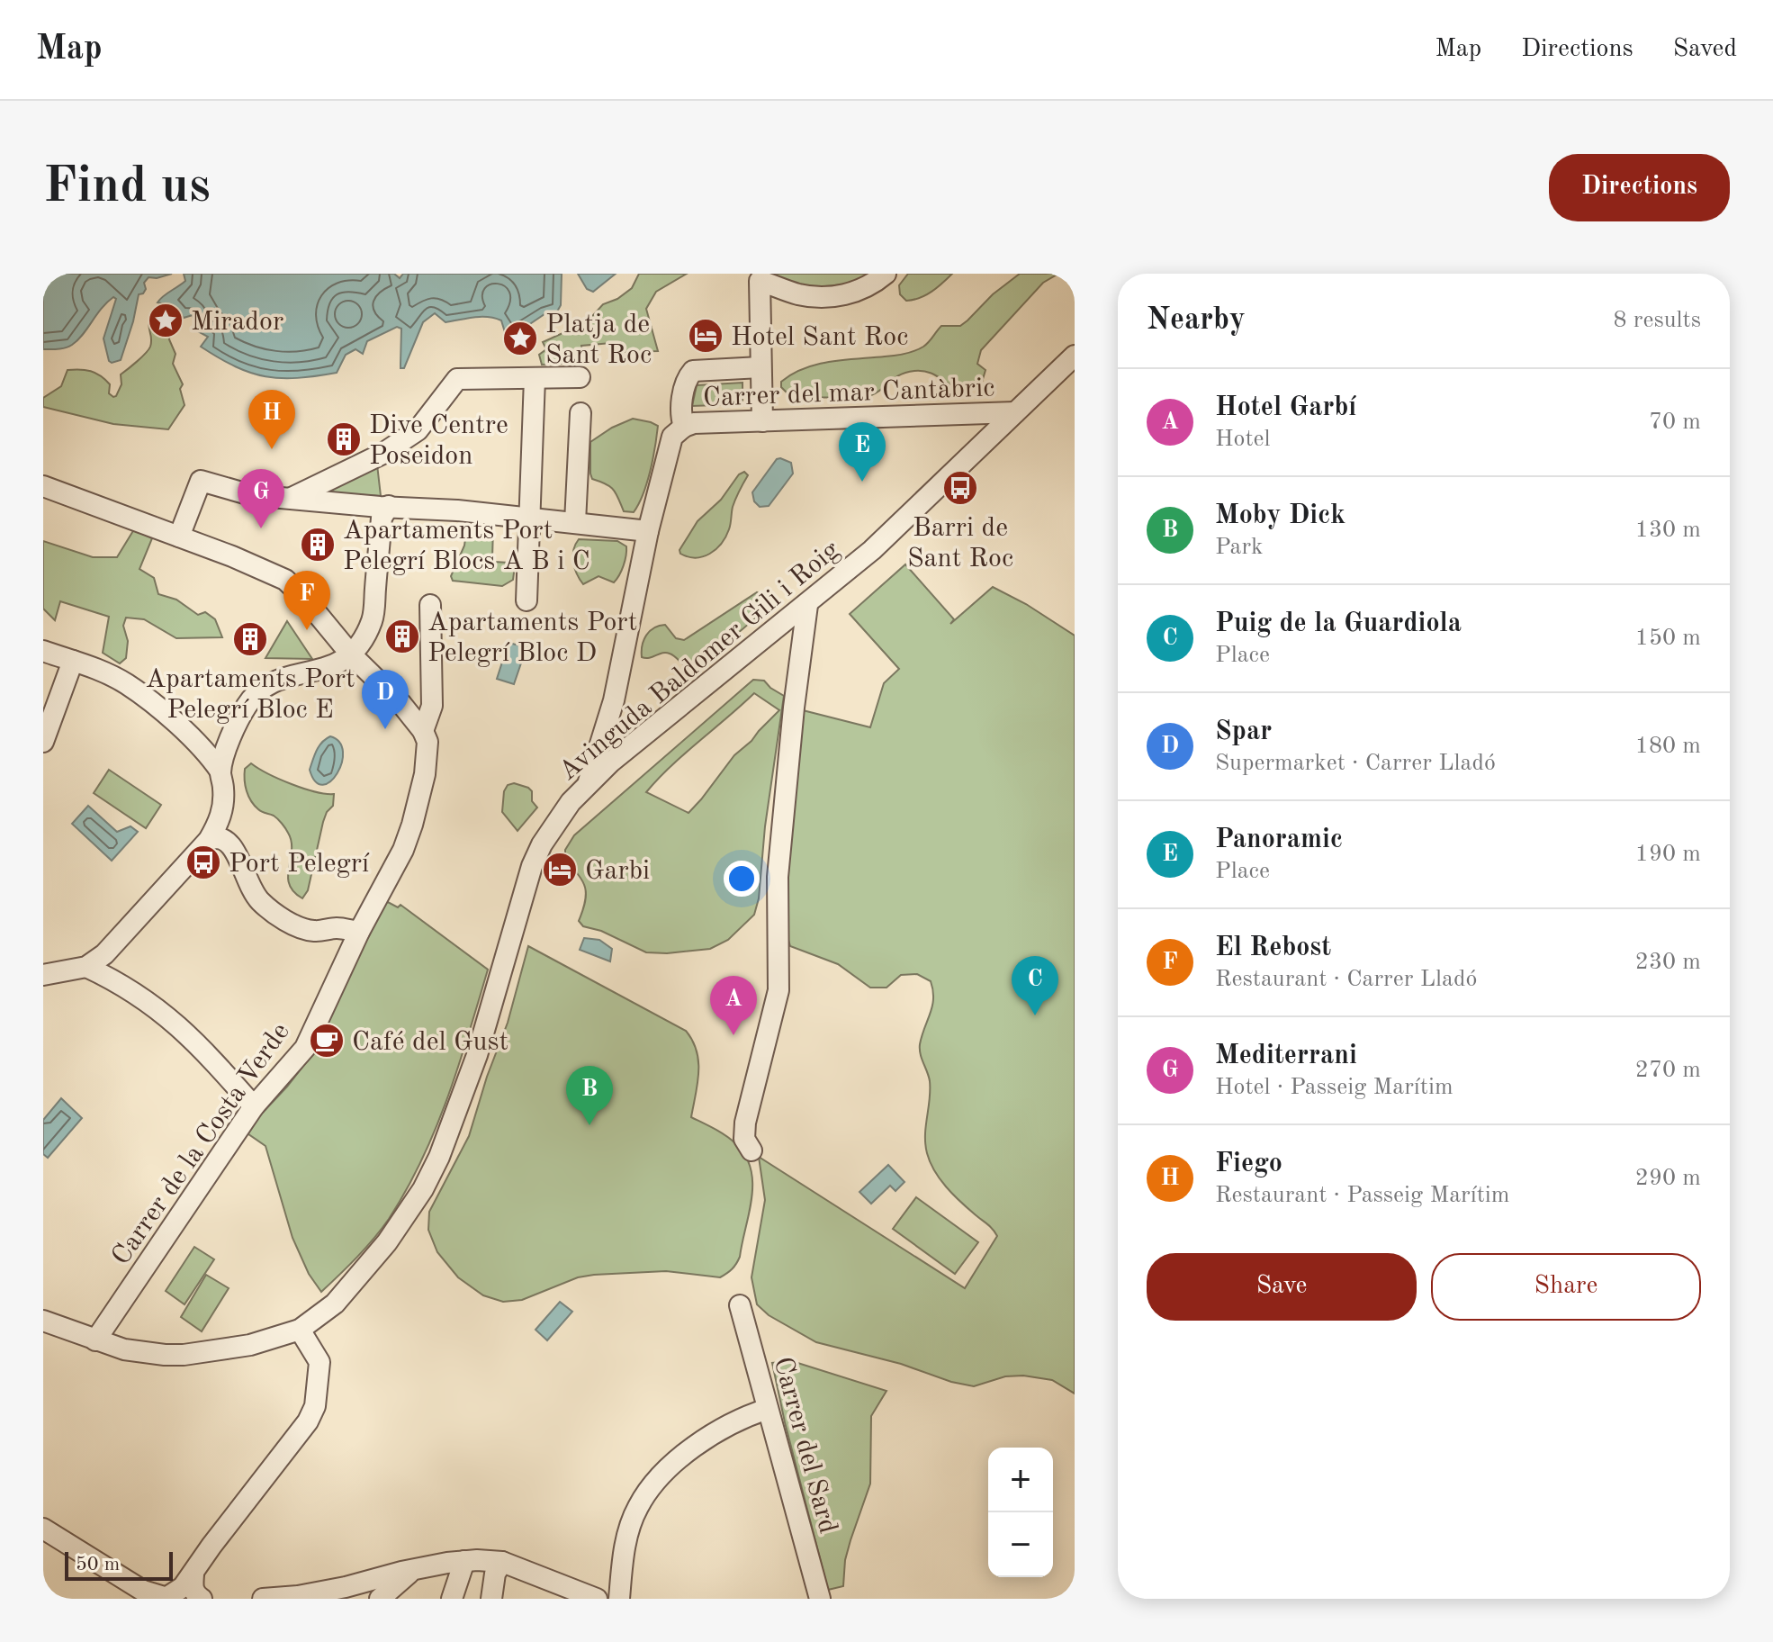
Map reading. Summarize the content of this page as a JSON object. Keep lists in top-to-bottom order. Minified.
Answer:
{"streets":{"street":["Carrer del mar Cantàbric","Avinguda Baldomer Gili i Roig","Carrer de la Costa Verde","Carrer del Sard"]},"crossings":[["Carrer del mar Cantàbric","Avinguda Baldomer Gili i Roig"],["Avinguda Baldomer Gili i Roig","Carrer de la Costa Verde"]],"places":{"place":["Mirador","Platja de Sant Roc"],"hotel":["Hotel Sant Roc","Garbi"],"building":["Dive Centre Poseidon","Apartaments Port Pelegrí Blocs A B i C","Apartaments Port Pelegrí Bloc D","Apartaments Port Pelegrí Bloc E"],"bus stop":["Barri de Sant Roc","Port Pelegrí"],"cafe":["Café del Gust"]},"scale_bar":"50 m","page":{"header":"Map","nav":["Map","Directions","Saved"],"buttons":["Directions",["Save","Share"]],"title":"Find us","heading":["Nearby","8 results"],"list":[{"mark":"A","name":"Hotel Garbí","note":"Hotel","value":"70 m"},{"mark":"B","name":"Moby Dick","note":"Park","value":"130 m"},{"mark":"C","name":"Puig de la Guardiola","note":"Place","value":"150 m"},{"mark":"D","name":"Spar","note":"Supermarket · Carrer Lladó","value":"180 m"},{"mark":"E","name":"Panoramic","note":"Place","value":"190 m"},{"mark":"F","name":"El Rebost","note":"Restaurant · Carrer Lladó","value":"230 m"},{"mark":"G","name":"Mediterrani","note":"Hotel · Passeig Marítim","value":"270 m"},{"mark":"H","name":"Fiego","note":"Restaurant · Passeig Marítim","value":"290 m"}],"pins":["H","E","G","F","D","C","A","B"],"map_buttons":["+","−"],"scale":"50 m"}}
